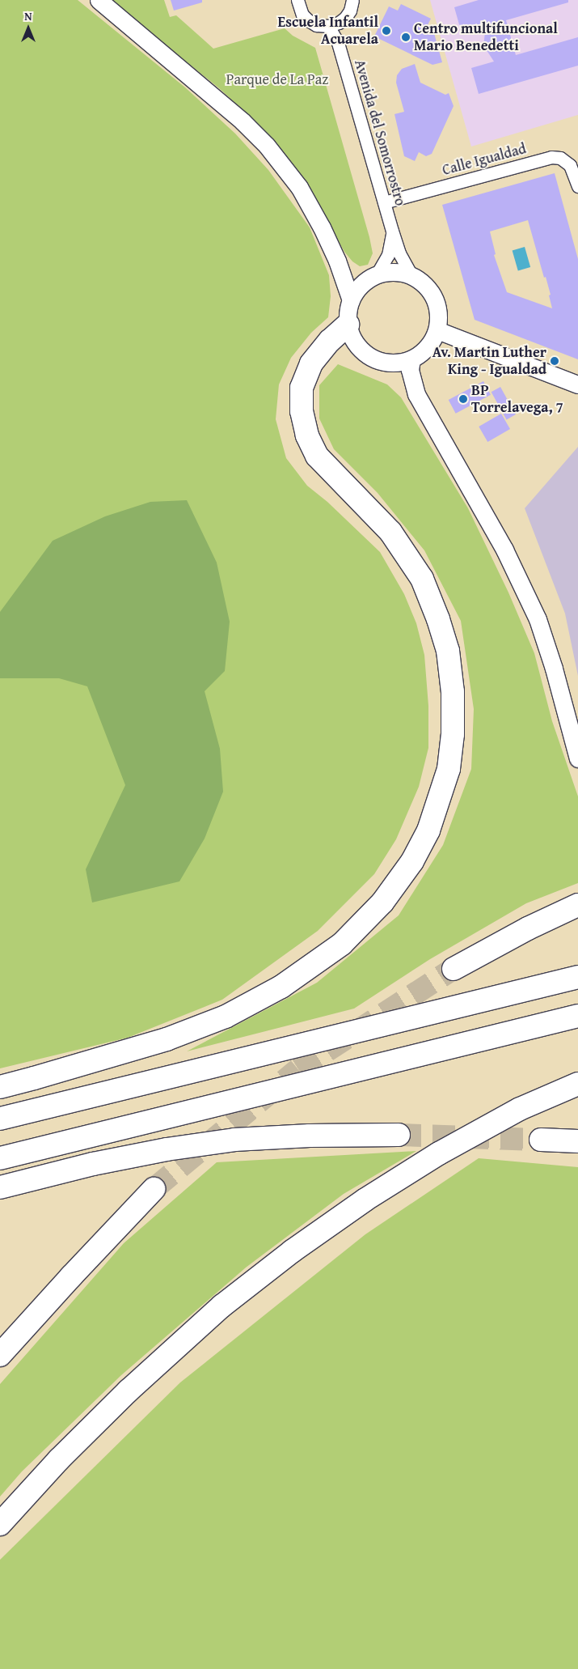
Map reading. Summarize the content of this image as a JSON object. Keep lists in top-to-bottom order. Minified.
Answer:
{"streets":{"street":["Avenida del Somorrostro","Calle Igualdad"]},"crossings":[["Avenida del Somorrostro","Calle Igualdad"]],"parks":["Parque de La Paz"],"places":["Escuela Infantil Acuarela","Centro multifuncional Mario Benedetti","Av. Martin Luther King - Igualdad","BP Torrelavega, 7"],"north":"top"}
